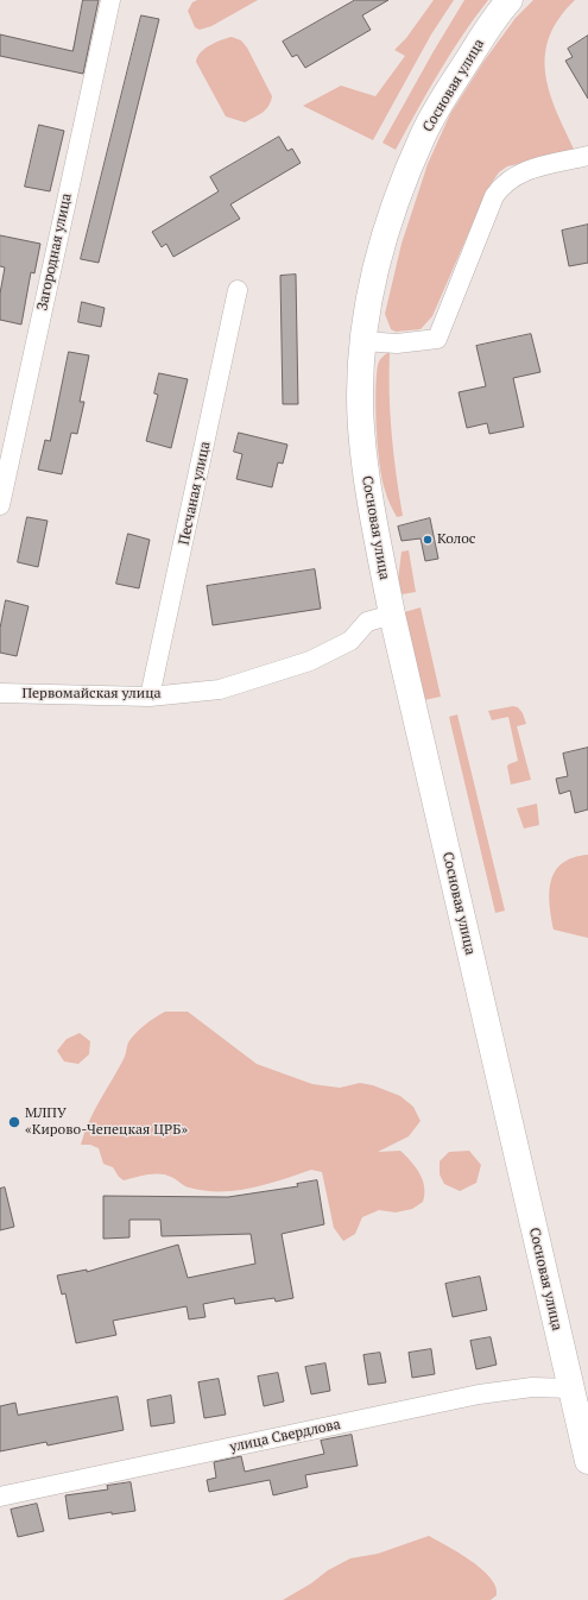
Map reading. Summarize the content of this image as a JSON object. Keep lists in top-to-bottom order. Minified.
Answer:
{"streets":{"street":["Сосновая улица","Загородная улица","Песчаная улица","Первомайская улица","улица Свердлова"]},"crossings":[["Сосновая улица","Первомайская улица"],["Сосновая улица","улица Свердлова"],["Песчаная улица","Первомайская улица"]],"places":["Колос","МЛПУ «Кирово-Чепецкая ЦРБ»"]}
